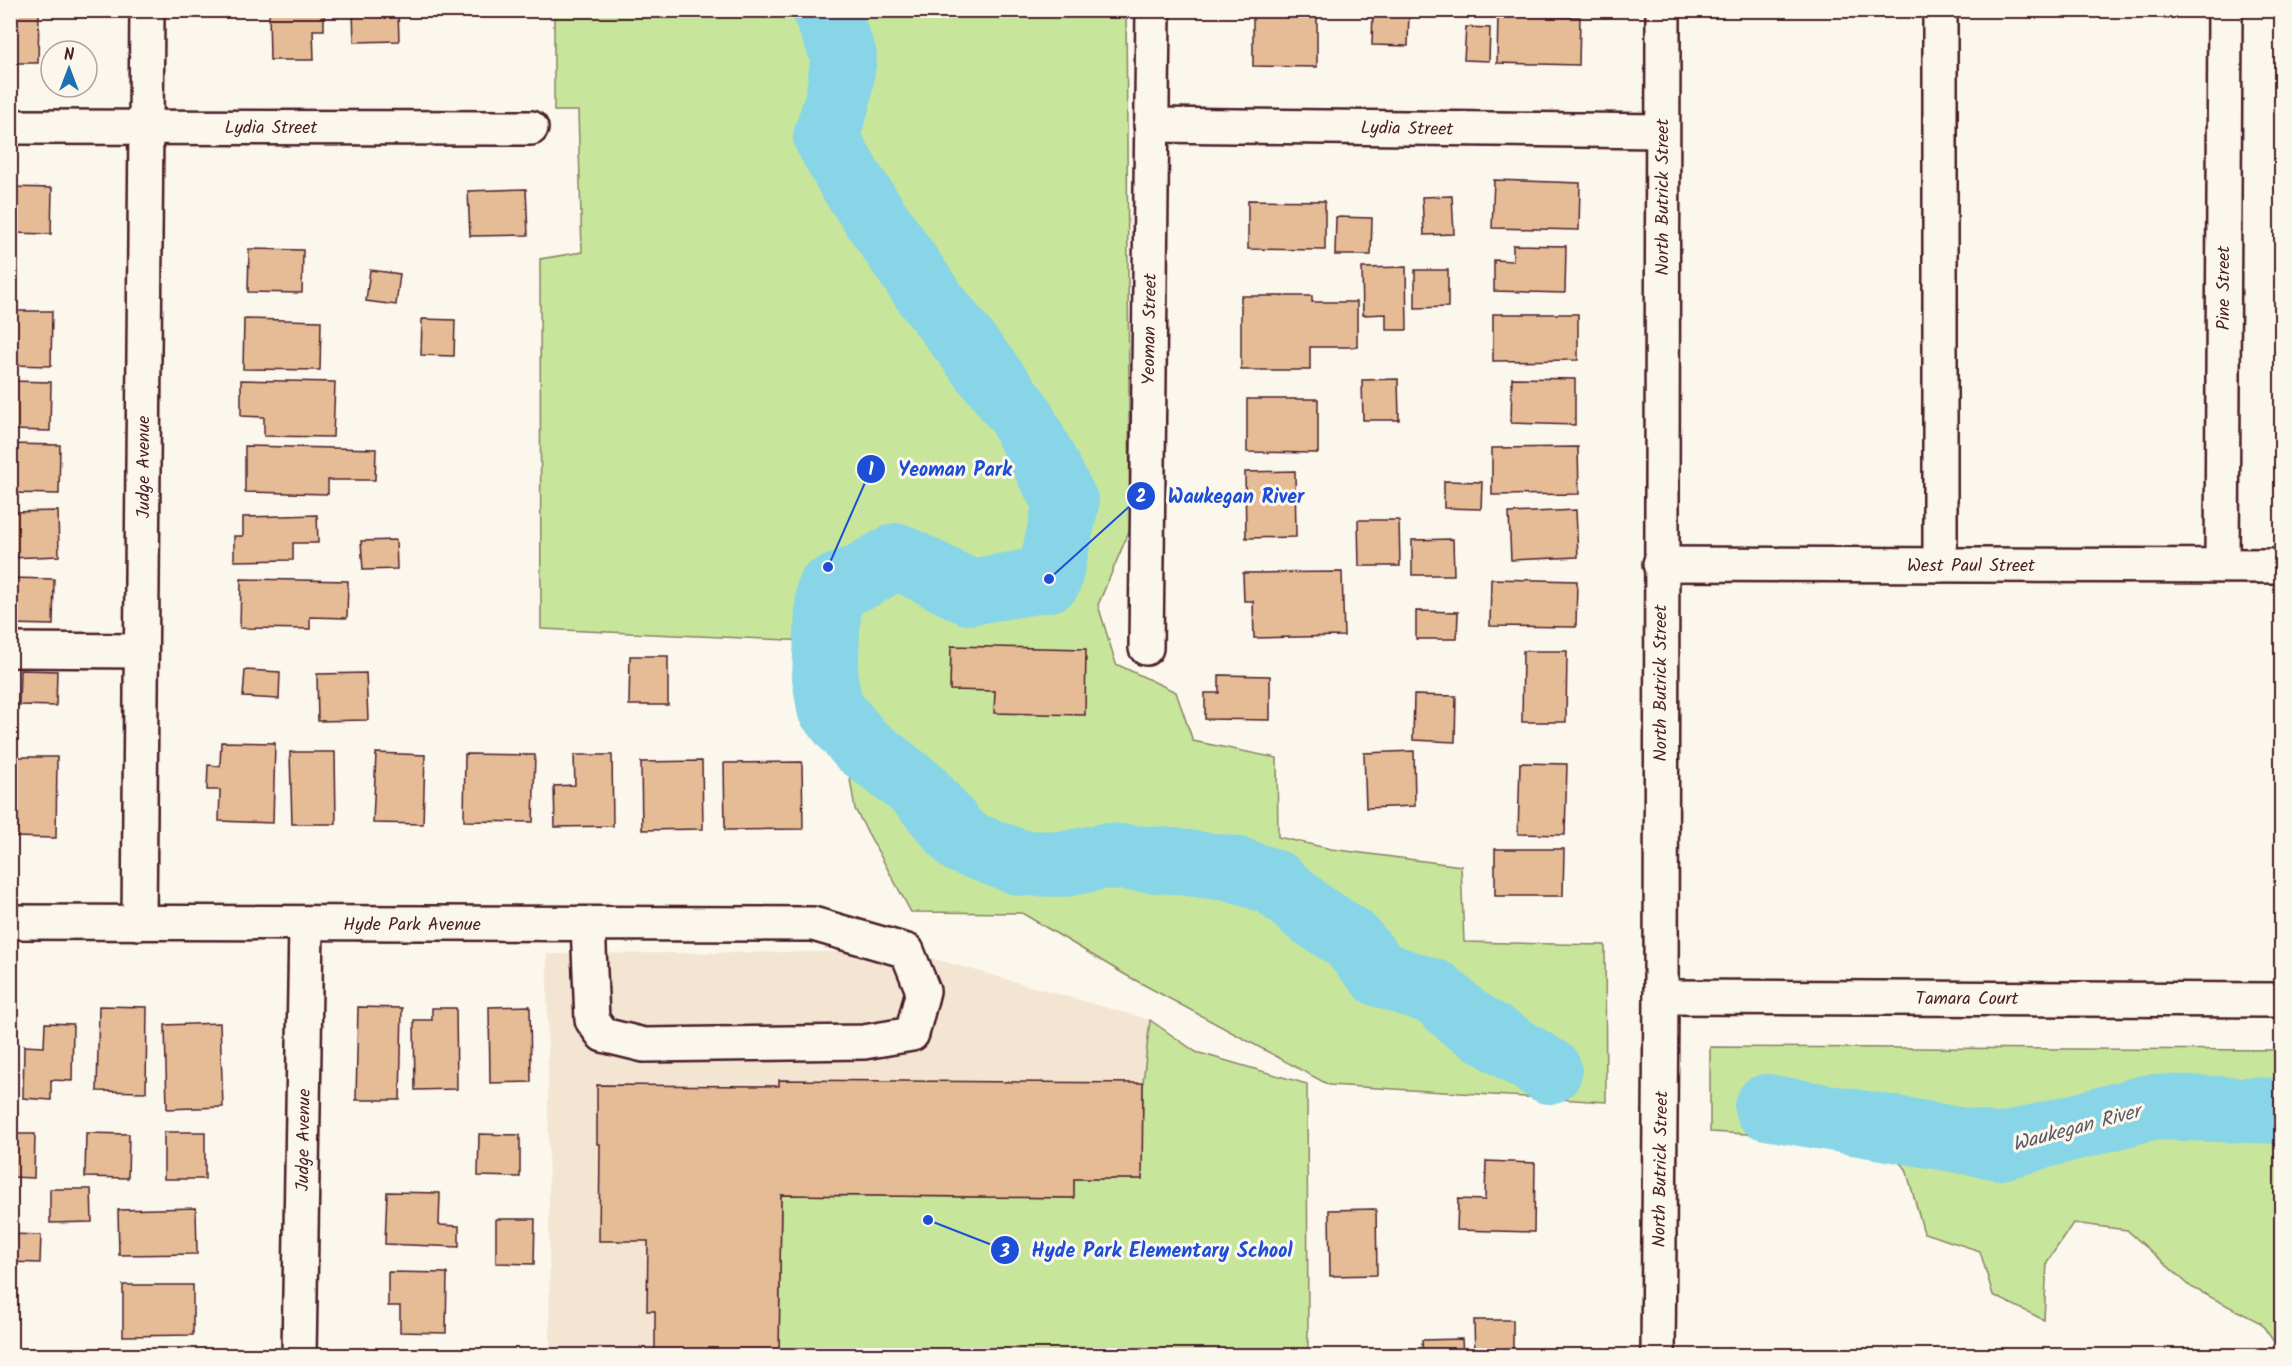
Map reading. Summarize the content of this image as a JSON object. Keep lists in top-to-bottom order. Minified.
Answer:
{"streets":{"street":["Lydia Street","North Butrick Street","Pine Street","Yeoman Street","Judge Avenue","West Paul Street","Hyde Park Avenue","Tamara Court"]},"crossings":[["Lydia Street","North Butrick Street"],["Lydia Street","Yeoman Street"],["Lydia Street","Judge Avenue"],["North Butrick Street","West Paul Street"],["North Butrick Street","Tamara Court"],["Pine Street","West Paul Street"],["Judge Avenue","Hyde Park Avenue"]],"water":["Waukegan River"],"places":["Yeoman Park","Waukegan River","Hyde Park Elementary School"],"north":"top"}
